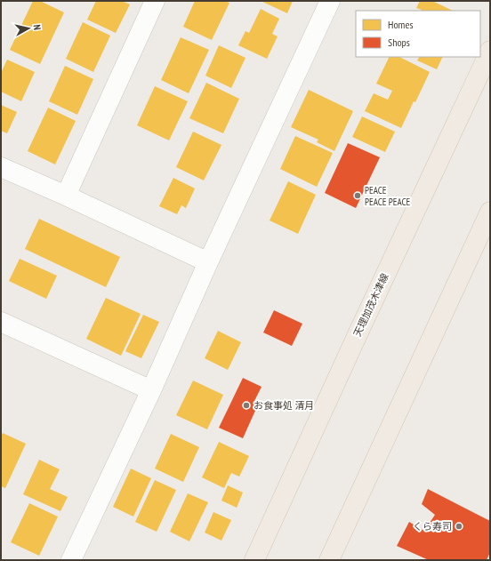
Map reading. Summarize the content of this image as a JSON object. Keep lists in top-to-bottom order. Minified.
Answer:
{"streets":{"main road":["天理加茂木津線"]},"places":["PEACE PEACE PEACE","お食事処 清月","くら寿司"],"legend":["Homes","Shops"],"north":"right"}
